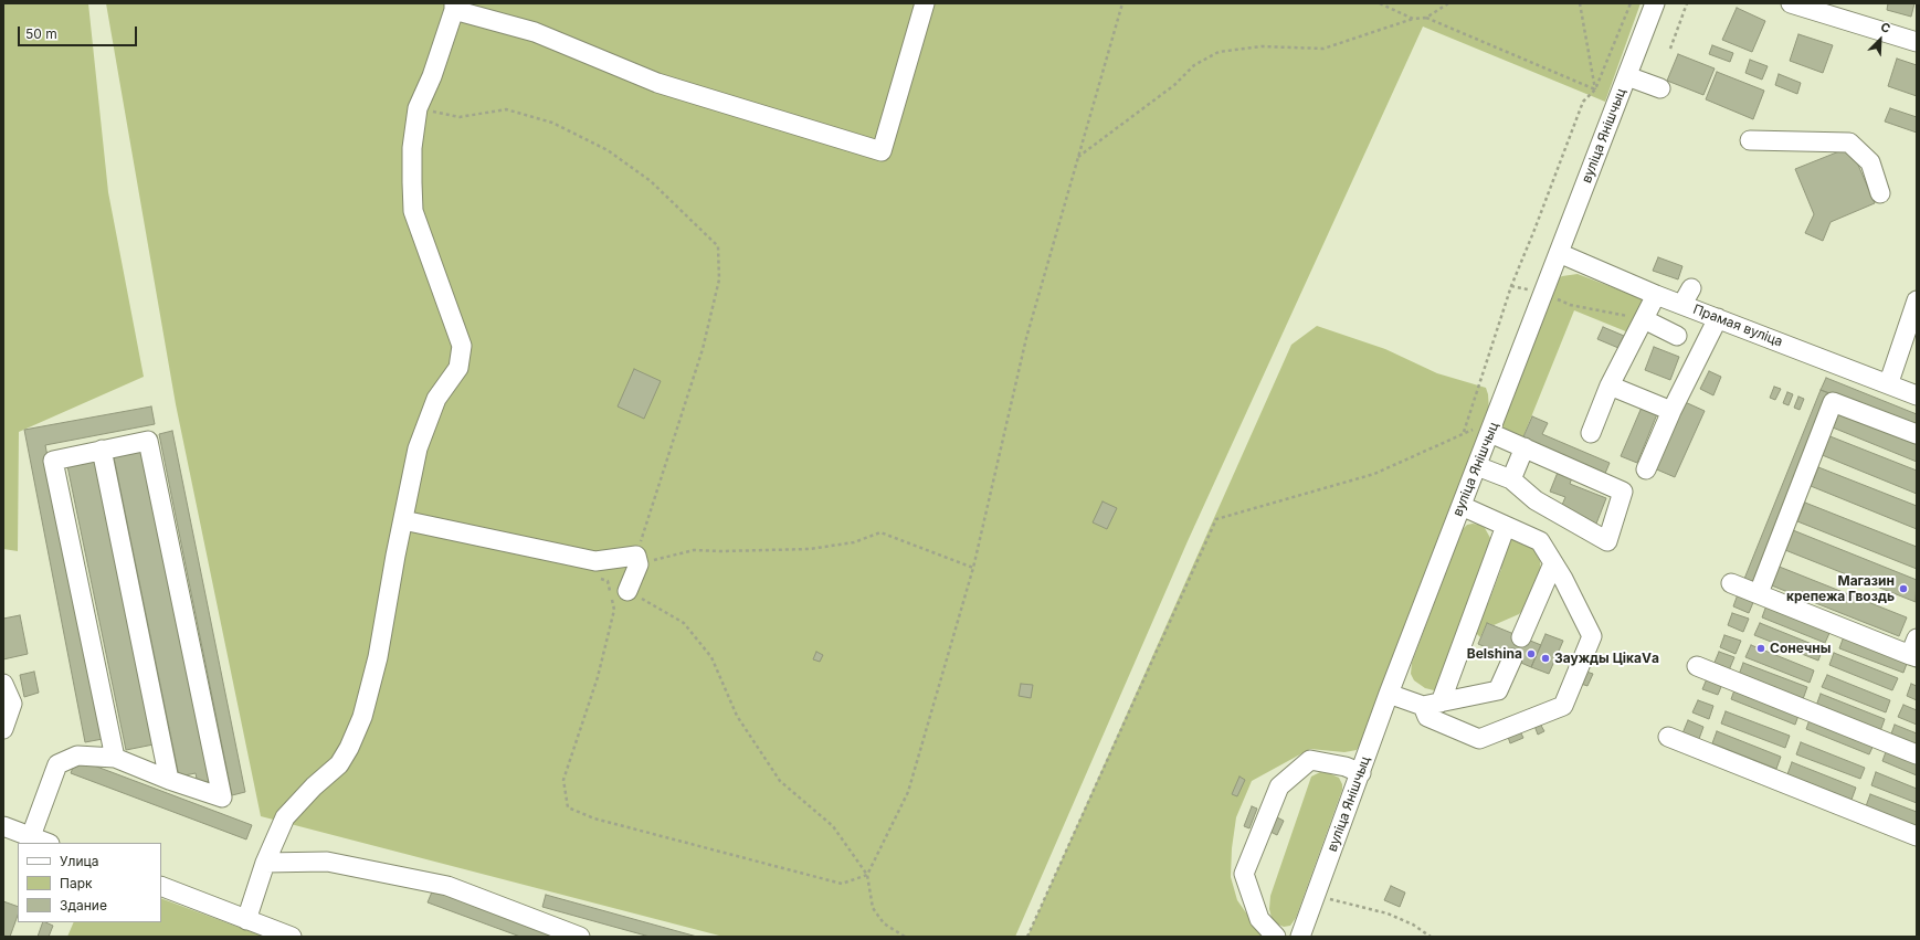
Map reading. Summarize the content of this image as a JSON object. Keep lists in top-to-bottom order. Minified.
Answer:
{"streets":{"street":["вуліца Янішчыц","Прамая вуліца"]},"crossings":[["вуліца Янішчыц","Прамая вуліца"]],"places":["Магазин крепежа Гвоздь","Сонечны","Belshina","Заужды ЦікаVа"],"legend":["Улица","Парк","Здание"],"scale_bar":"50 m","north":"top right"}
